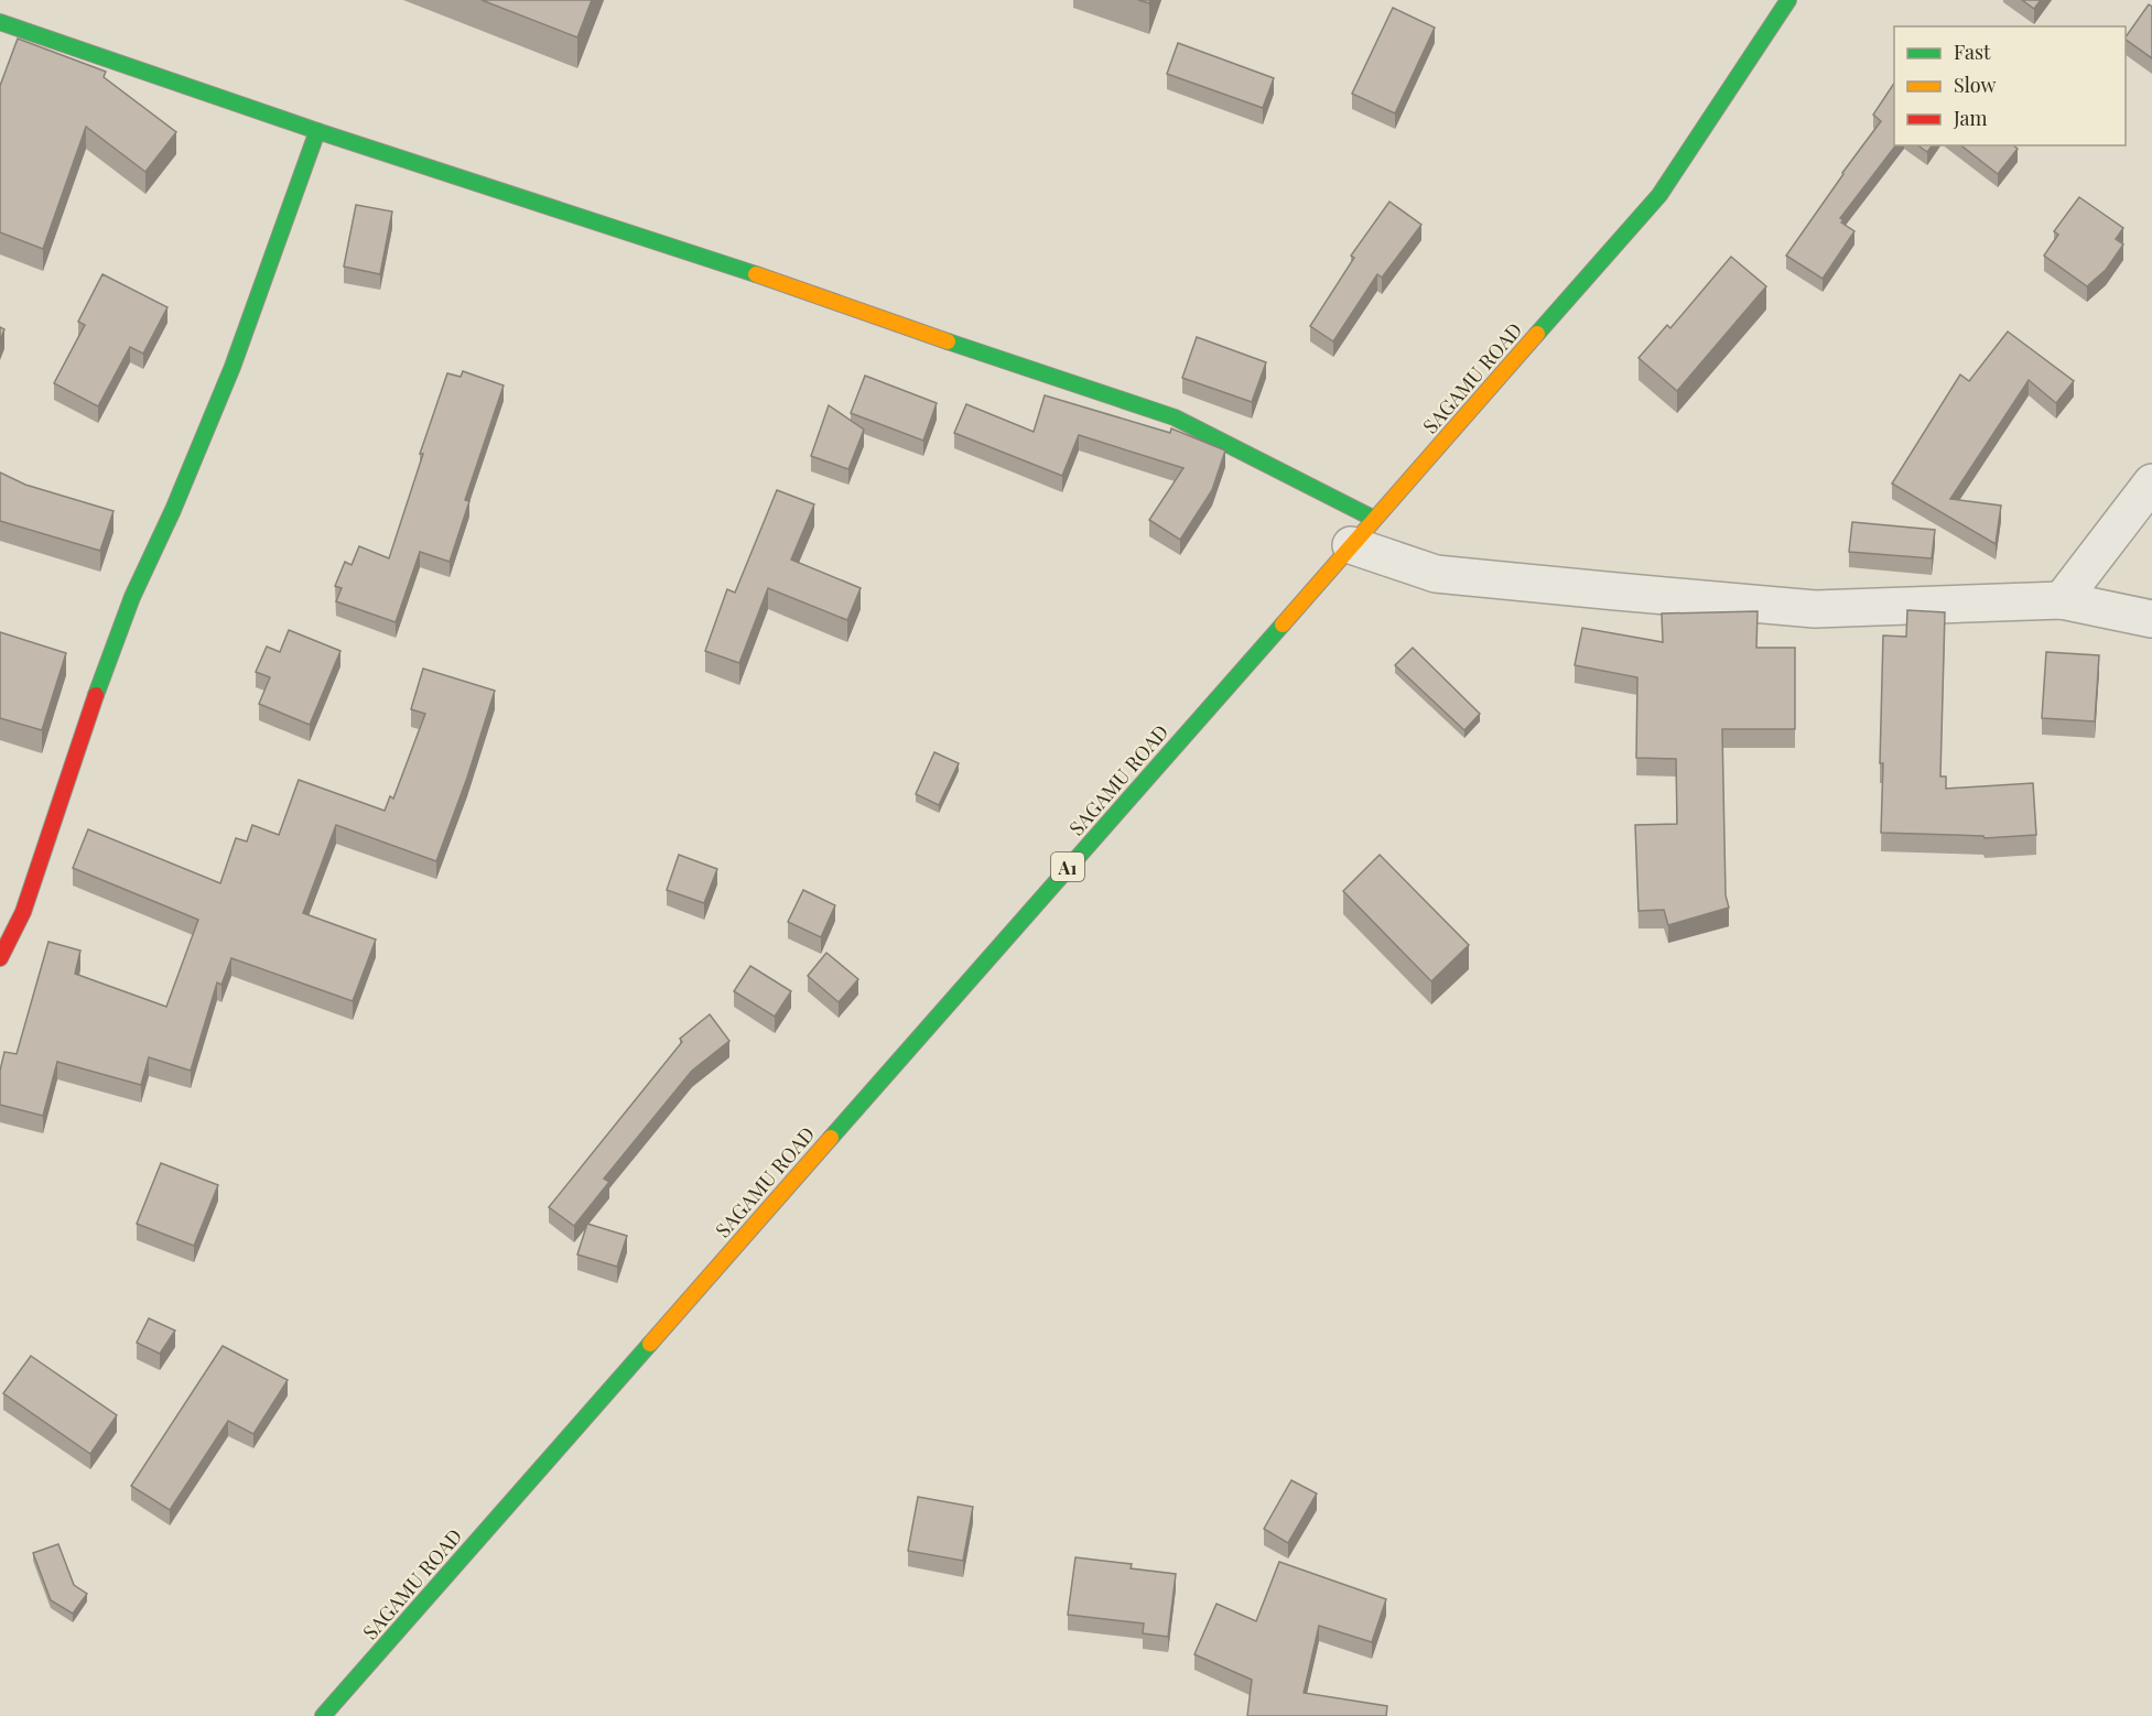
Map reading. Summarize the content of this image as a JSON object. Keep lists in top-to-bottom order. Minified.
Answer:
{"streets":{"main road":["SAGAMU ROAD","A1"]},"legend":["Fast","Slow","Jam"]}
